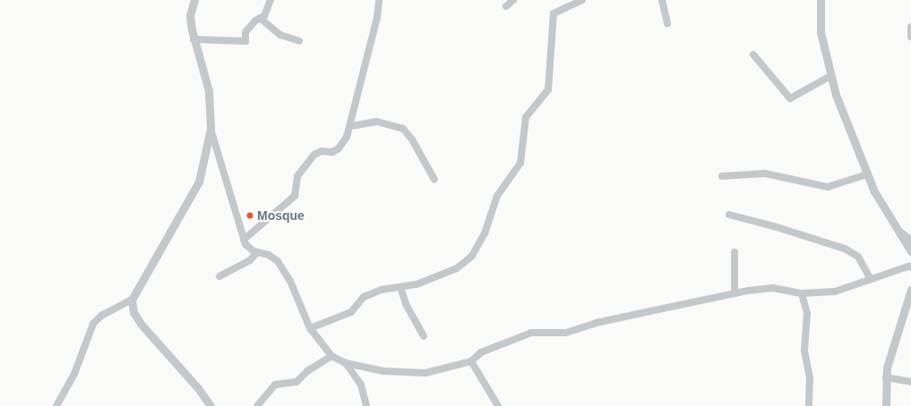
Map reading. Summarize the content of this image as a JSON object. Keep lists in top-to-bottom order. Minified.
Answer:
{"places":["Mosque"]}
